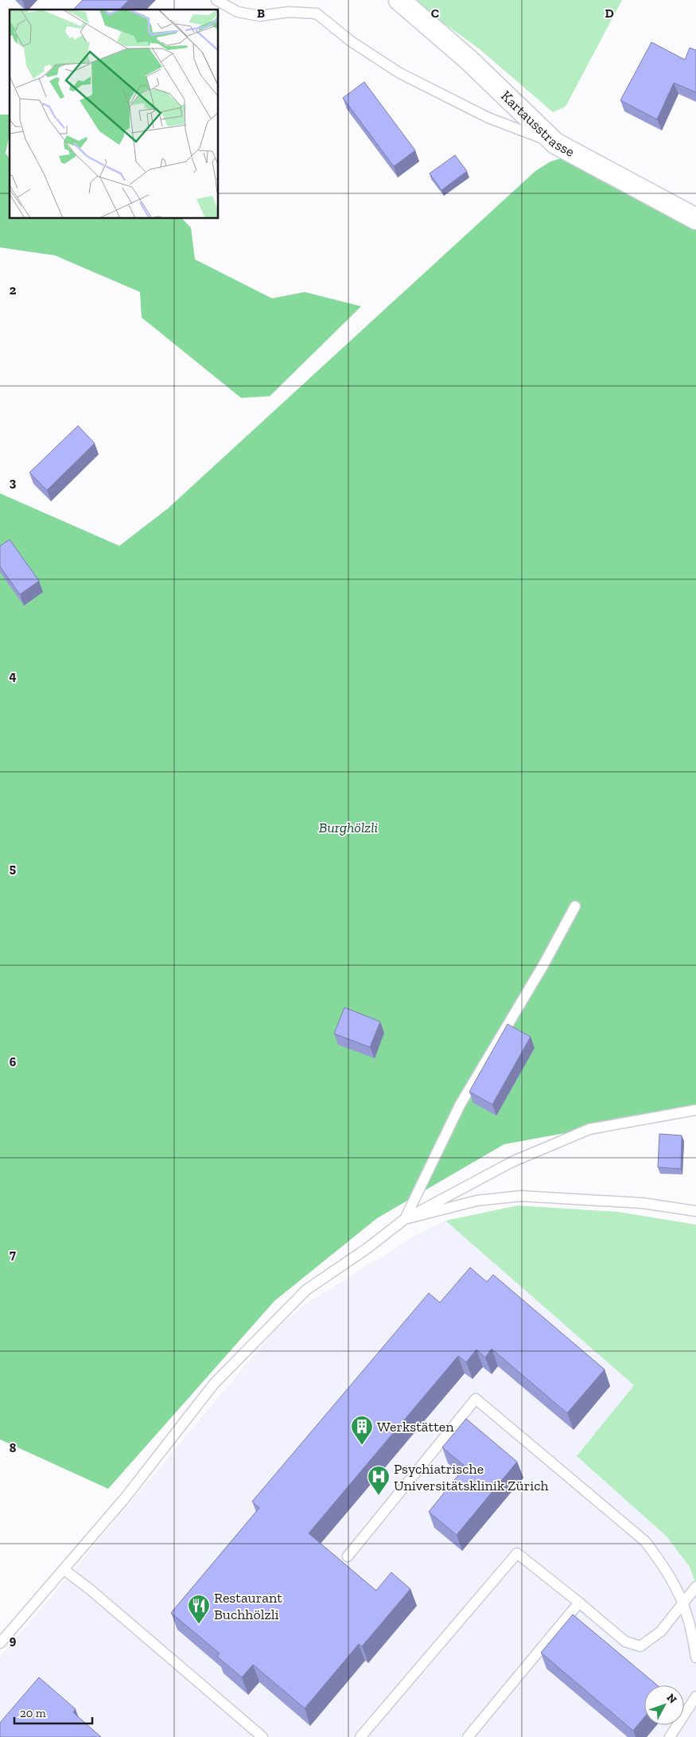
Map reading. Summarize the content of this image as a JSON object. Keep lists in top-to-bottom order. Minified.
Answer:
{"streets":{"street":["Kartausstrasse"]},"parks":["Burghölzli"],"places":{"building":["Werkstätten"],"hospital":["Psychiatrische Universitätsklinik Zürich"],"restaurant":["Restaurant Buchhölzli"]},"scale_bar":"20 m","north":"top right","grid":{"columns":["B","C","D"],"rows":["2","3","4","5","6","7","8","9"]}}
